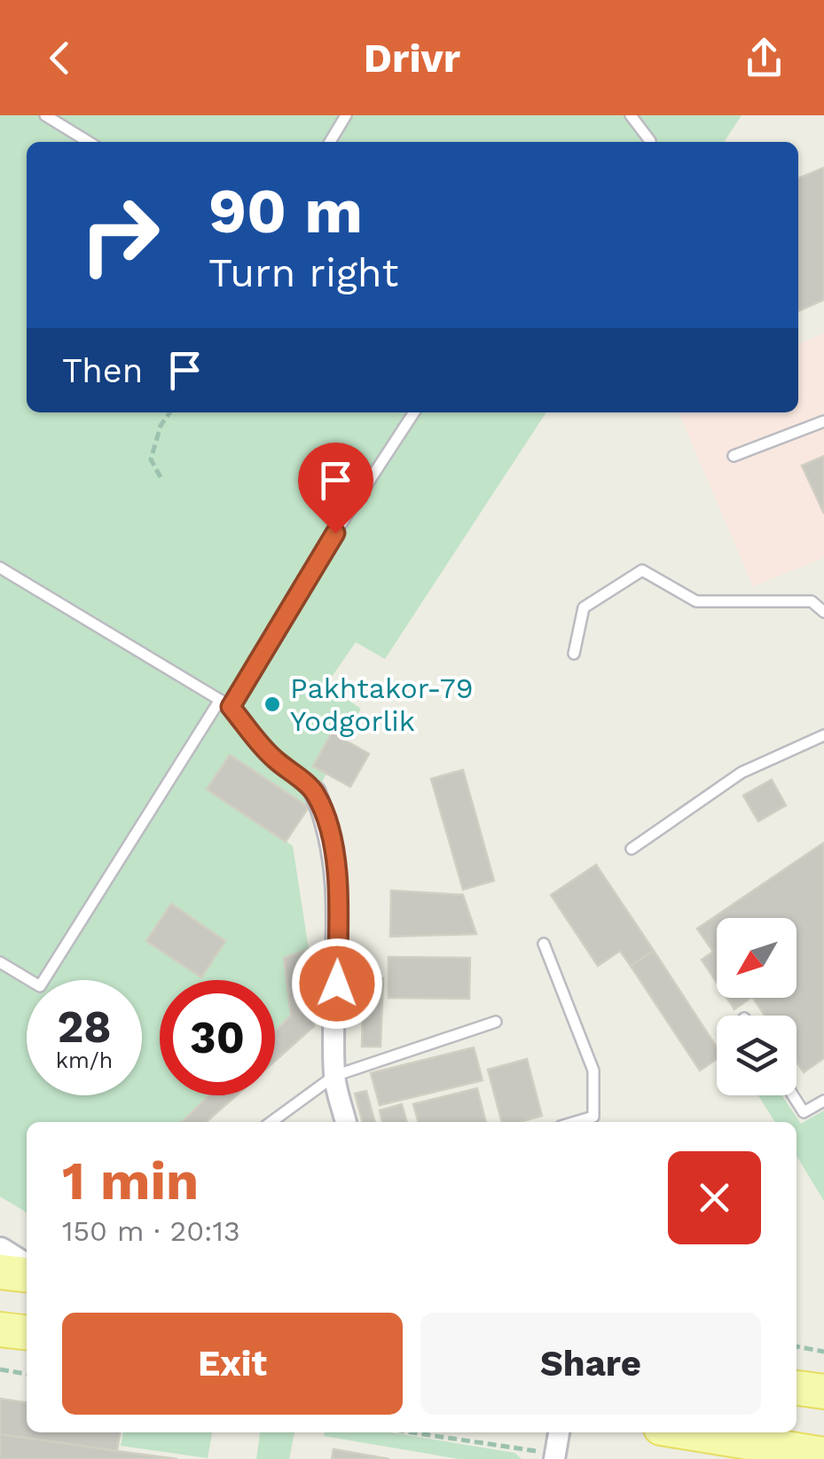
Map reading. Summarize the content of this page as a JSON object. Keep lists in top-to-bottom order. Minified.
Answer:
{"places":["Pakhtakor-79 Yodgorlik"],"north":"bottom left","page":{"header":"Drivr","turn":["90 m","Turn right"],"then":"Then","speed":"28 km/h","limit":"30","heading":["1 min","150 m · 20:13"],"buttons":["Exit","Share"]}}
